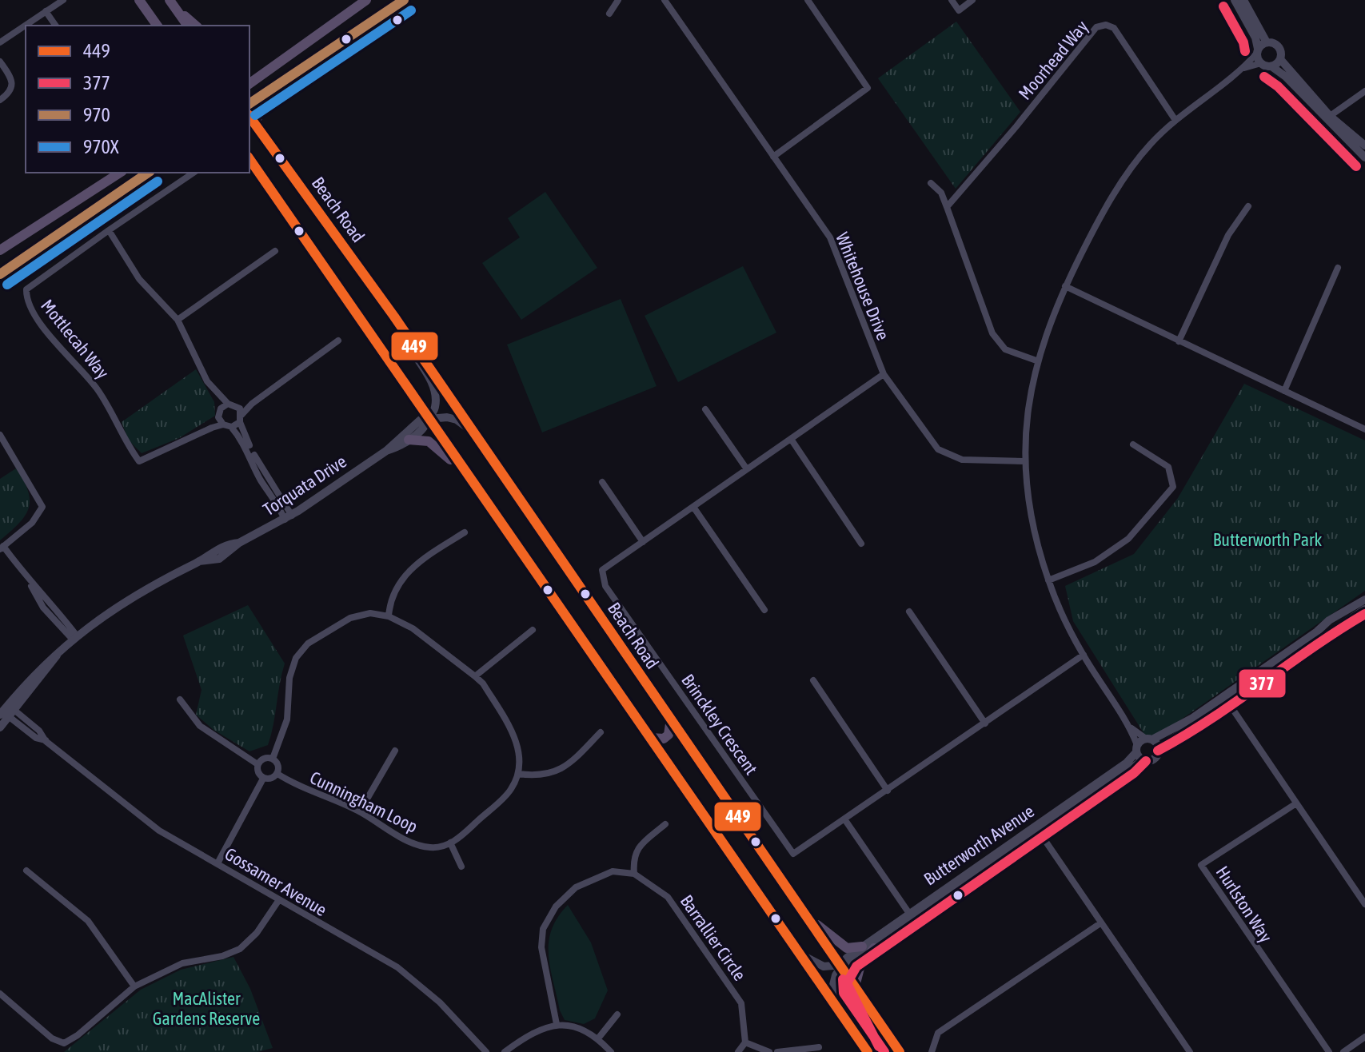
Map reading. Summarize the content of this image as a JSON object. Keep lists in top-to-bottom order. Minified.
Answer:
{"streets":{"main road":["Beach Road"],"street":["Moorhead Way","Whitehouse Drive","Mottlecah Way","Torquata Drive","Brinckley Crescent","Cunningham Loop","Butterworth Avenue","Gossamer Avenue","Hurlston Way","Barrallier Circle"]},"crossings":[["Beach Road","Butterworth Avenue"],["Whitehouse Drive","Brinckley Crescent"],["Torquata Drive","Gossamer Avenue"]],"parks":["Butterworth Park","MacAlister Gardens Reserve"],"lines":["transit line 970","transit line 377","transit line 970X","transit line 449"],"legend":["449","377","970","970X"]}
